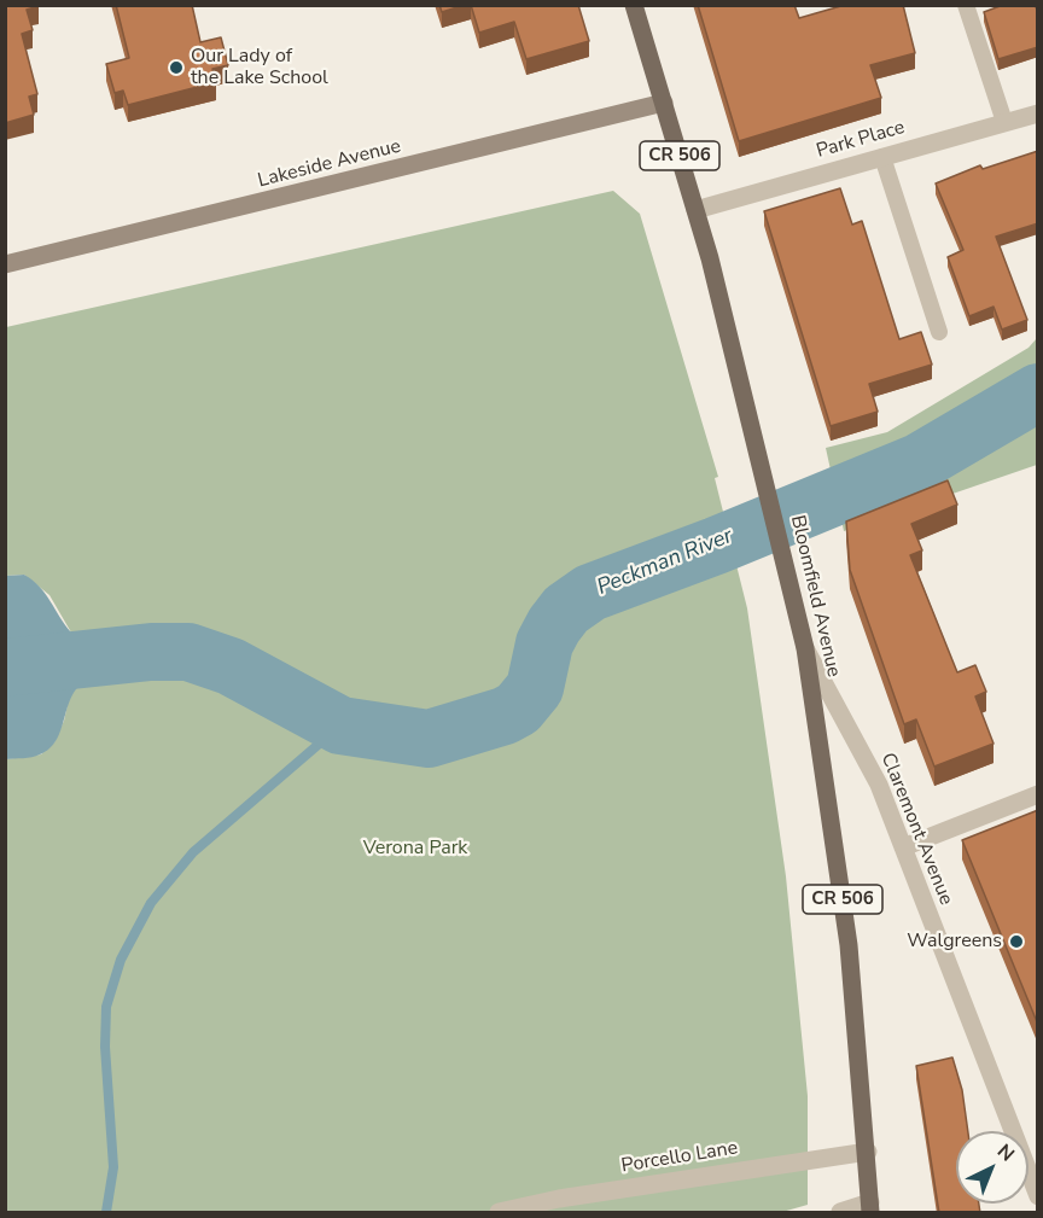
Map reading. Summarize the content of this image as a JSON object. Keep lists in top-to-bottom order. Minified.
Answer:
{"streets":{"main road":["CR 506","Lakeside Avenue","Bloomfield Avenue"],"street":["Park Place","Claremont Avenue","Porcello Lane"]},"crossings":[["Park Place","Bloomfield Avenue"],["Lakeside Avenue","Bloomfield Avenue"],["Bloomfield Avenue","Claremont Avenue"],["Bloomfield Avenue","Porcello Lane"]],"water":["Peckman River"],"parks":["Verona Park"],"places":["Our Lady of the Lake School","Walgreens"],"north":"top right"}
